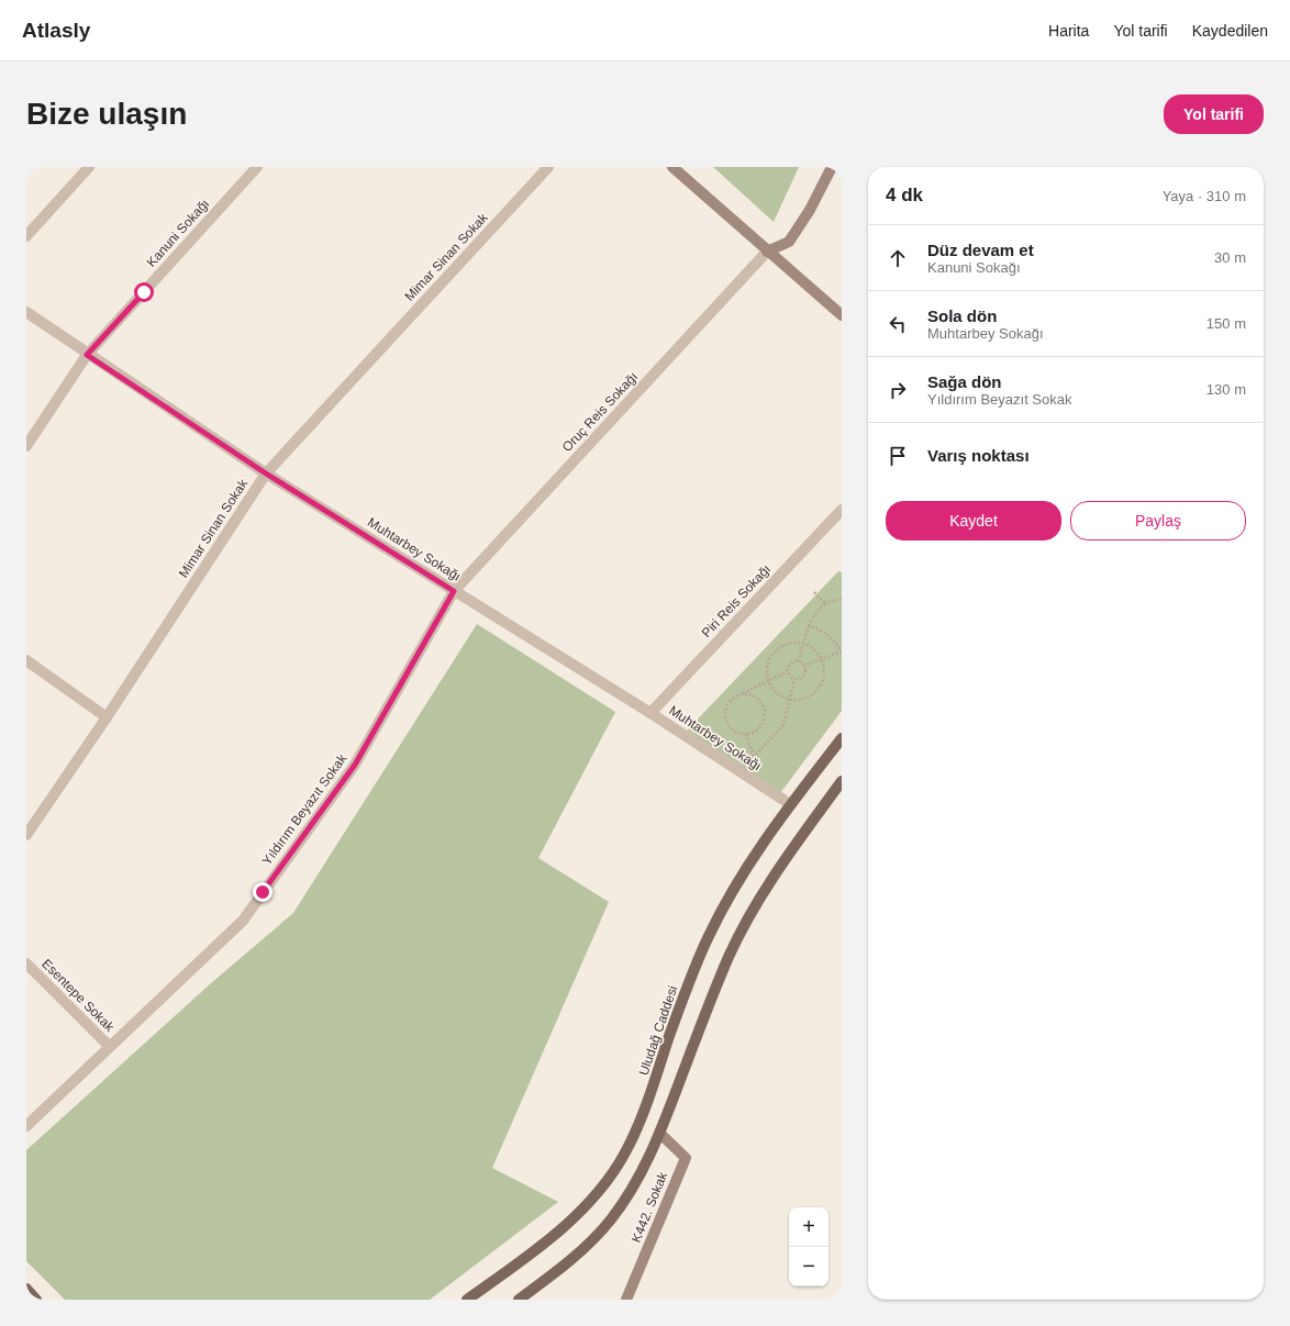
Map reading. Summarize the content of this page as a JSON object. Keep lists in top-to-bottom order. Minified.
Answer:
{"streets":{"main road":["Uludağ Caddesi","K442. Sokak"],"street":["Kanuni Sokağı","Mimar Sinan Sokak","Oruç Reis Sokağı","Muhtarbey Sokağı","Piri Reis Sokağı","Yıldırım Beyazıt Sokak","Esentepe Sokak"]},"crossings":[["Kanuni Sokağı","Muhtarbey Sokağı"],["Mimar Sinan Sokak","Muhtarbey Sokağı"],["Oruç Reis Sokağı","Muhtarbey Sokağı"],["Oruç Reis Sokağı","Yıldırım Beyazıt Sokak"],["Muhtarbey Sokağı","Piri Reis Sokağı"],["Muhtarbey Sokağı","Yıldırım Beyazıt Sokak"],["Muhtarbey Sokağı","Uludağ Caddesi"],["Yıldırım Beyazıt Sokak","Esentepe Sokak"]],"page":{"header":"Atlasly","nav":["Harita","Yol tarifi","Kaydedilen"],"buttons":["Yol tarifi",["Kaydet","Paylaş"]],"title":"Bize ulaşın","heading":["4 dk","Yaya · 310 m"],"list":[["Düz devam et","Kanuni Sokağı","30 m"],["Sola dön","Muhtarbey Sokağı","150 m"],["Sağa dön","Yıldırım Beyazıt Sokak","130 m"],"Varış noktası"],"map_buttons":["+","−"]}}
